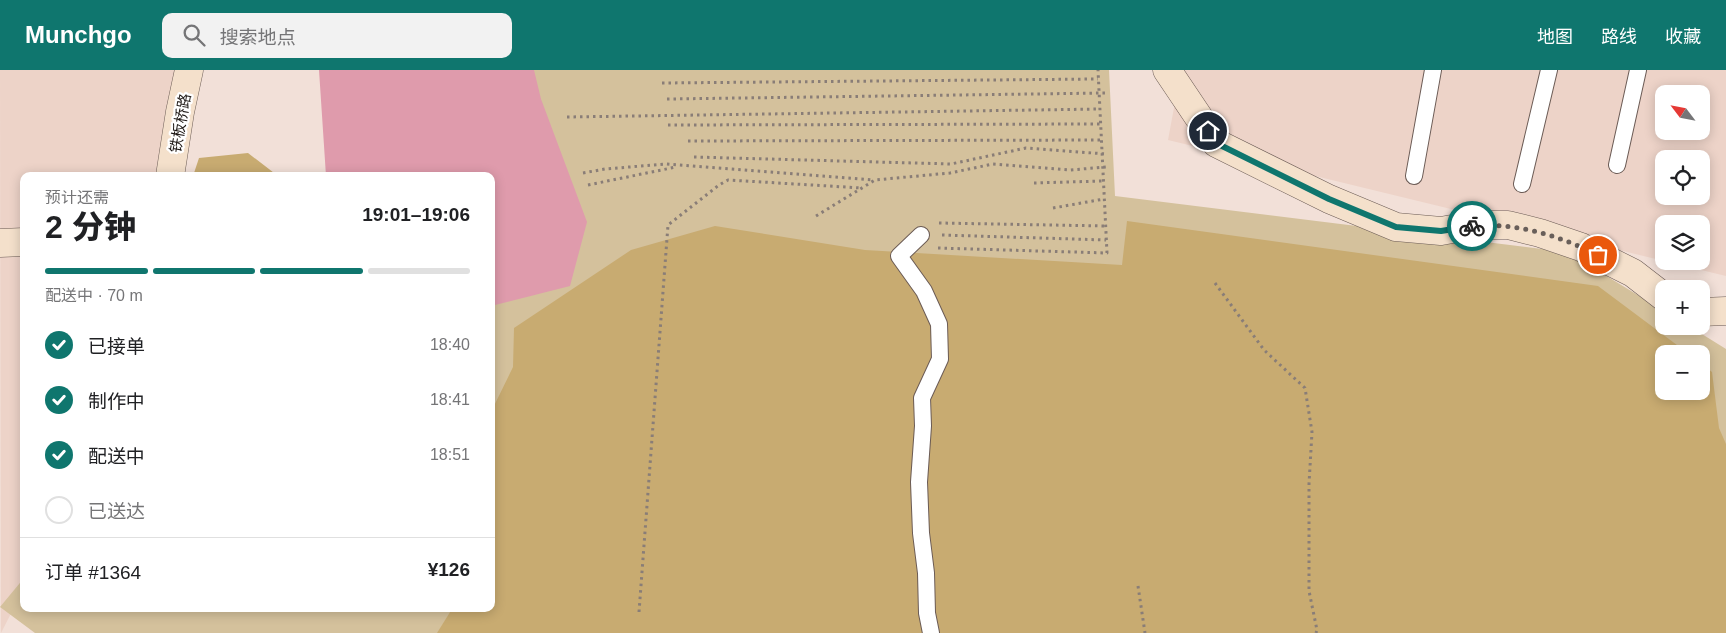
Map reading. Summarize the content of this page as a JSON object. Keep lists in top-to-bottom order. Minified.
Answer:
{"streets":{"street":["铁板桥路"]},"north":"top left","page":{"header":"Munchgo","search":"搜索地点","nav":["地图","路线","收藏"],"map_buttons":["+","−"],"heading":["2 分钟","预计还需","19:01–19:06"],"panel":["订单 #1364","¥126"],"bar":"配送中 · 70 m","list":[["已接单","18:40"],["制作中","18:41"],["配送中","18:51"],"已送达"]}}
